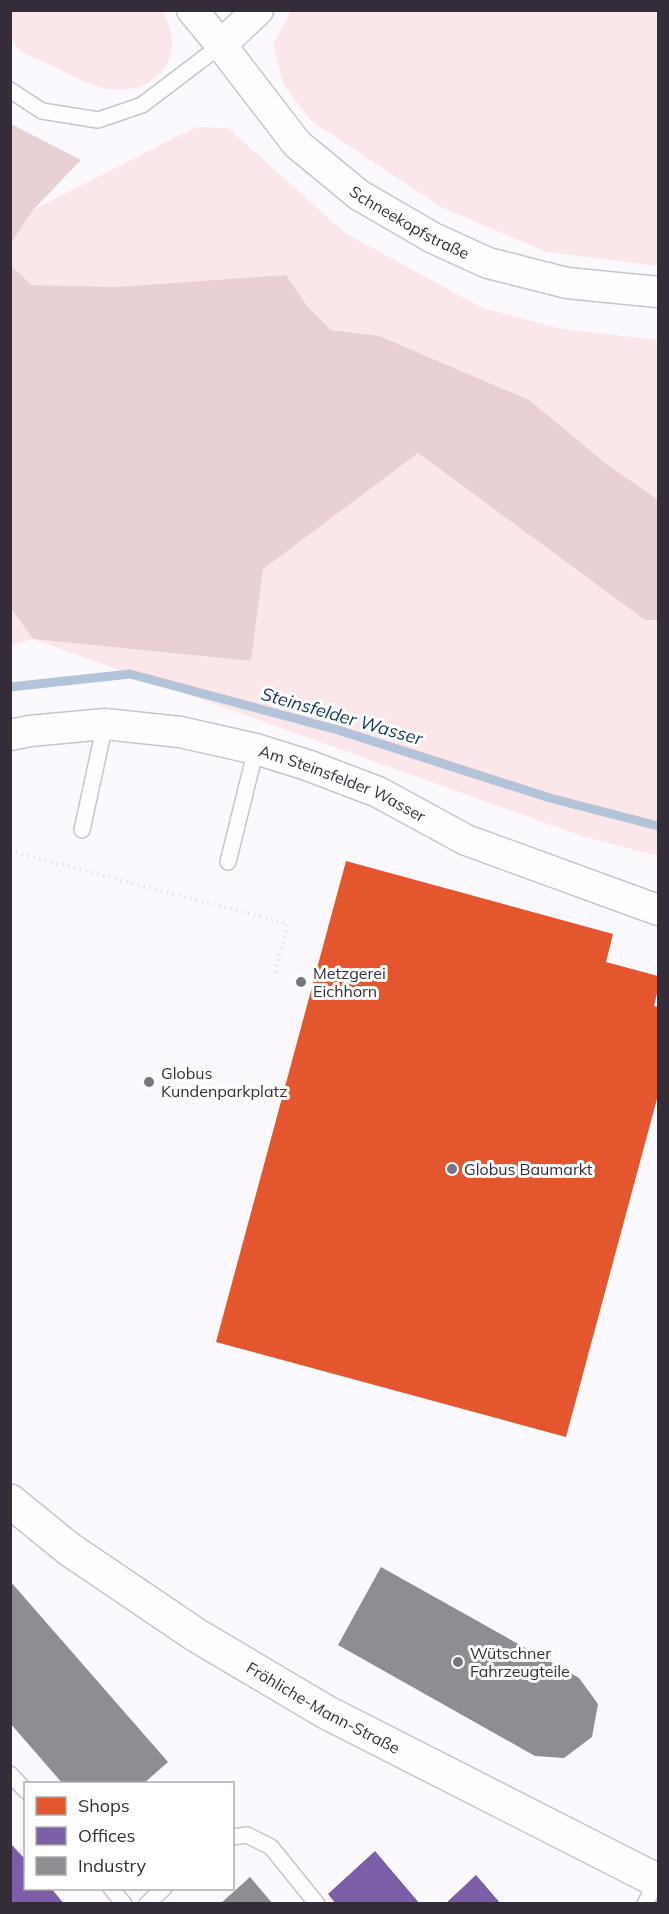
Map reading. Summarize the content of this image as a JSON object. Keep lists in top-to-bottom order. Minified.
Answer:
{"streets":{"street":["Schneekopfstraße","Am Steinsfelder Wasser","Fröhliche-Mann-Straße"]},"water":["Steinsfelder Wasser"],"places":["Metzgerei Eichhorn","Globus Kundenparkplatz","Globus Baumarkt","Wütschner Fahrzeugteile"],"legend":["Shops","Offices","Industry"]}
